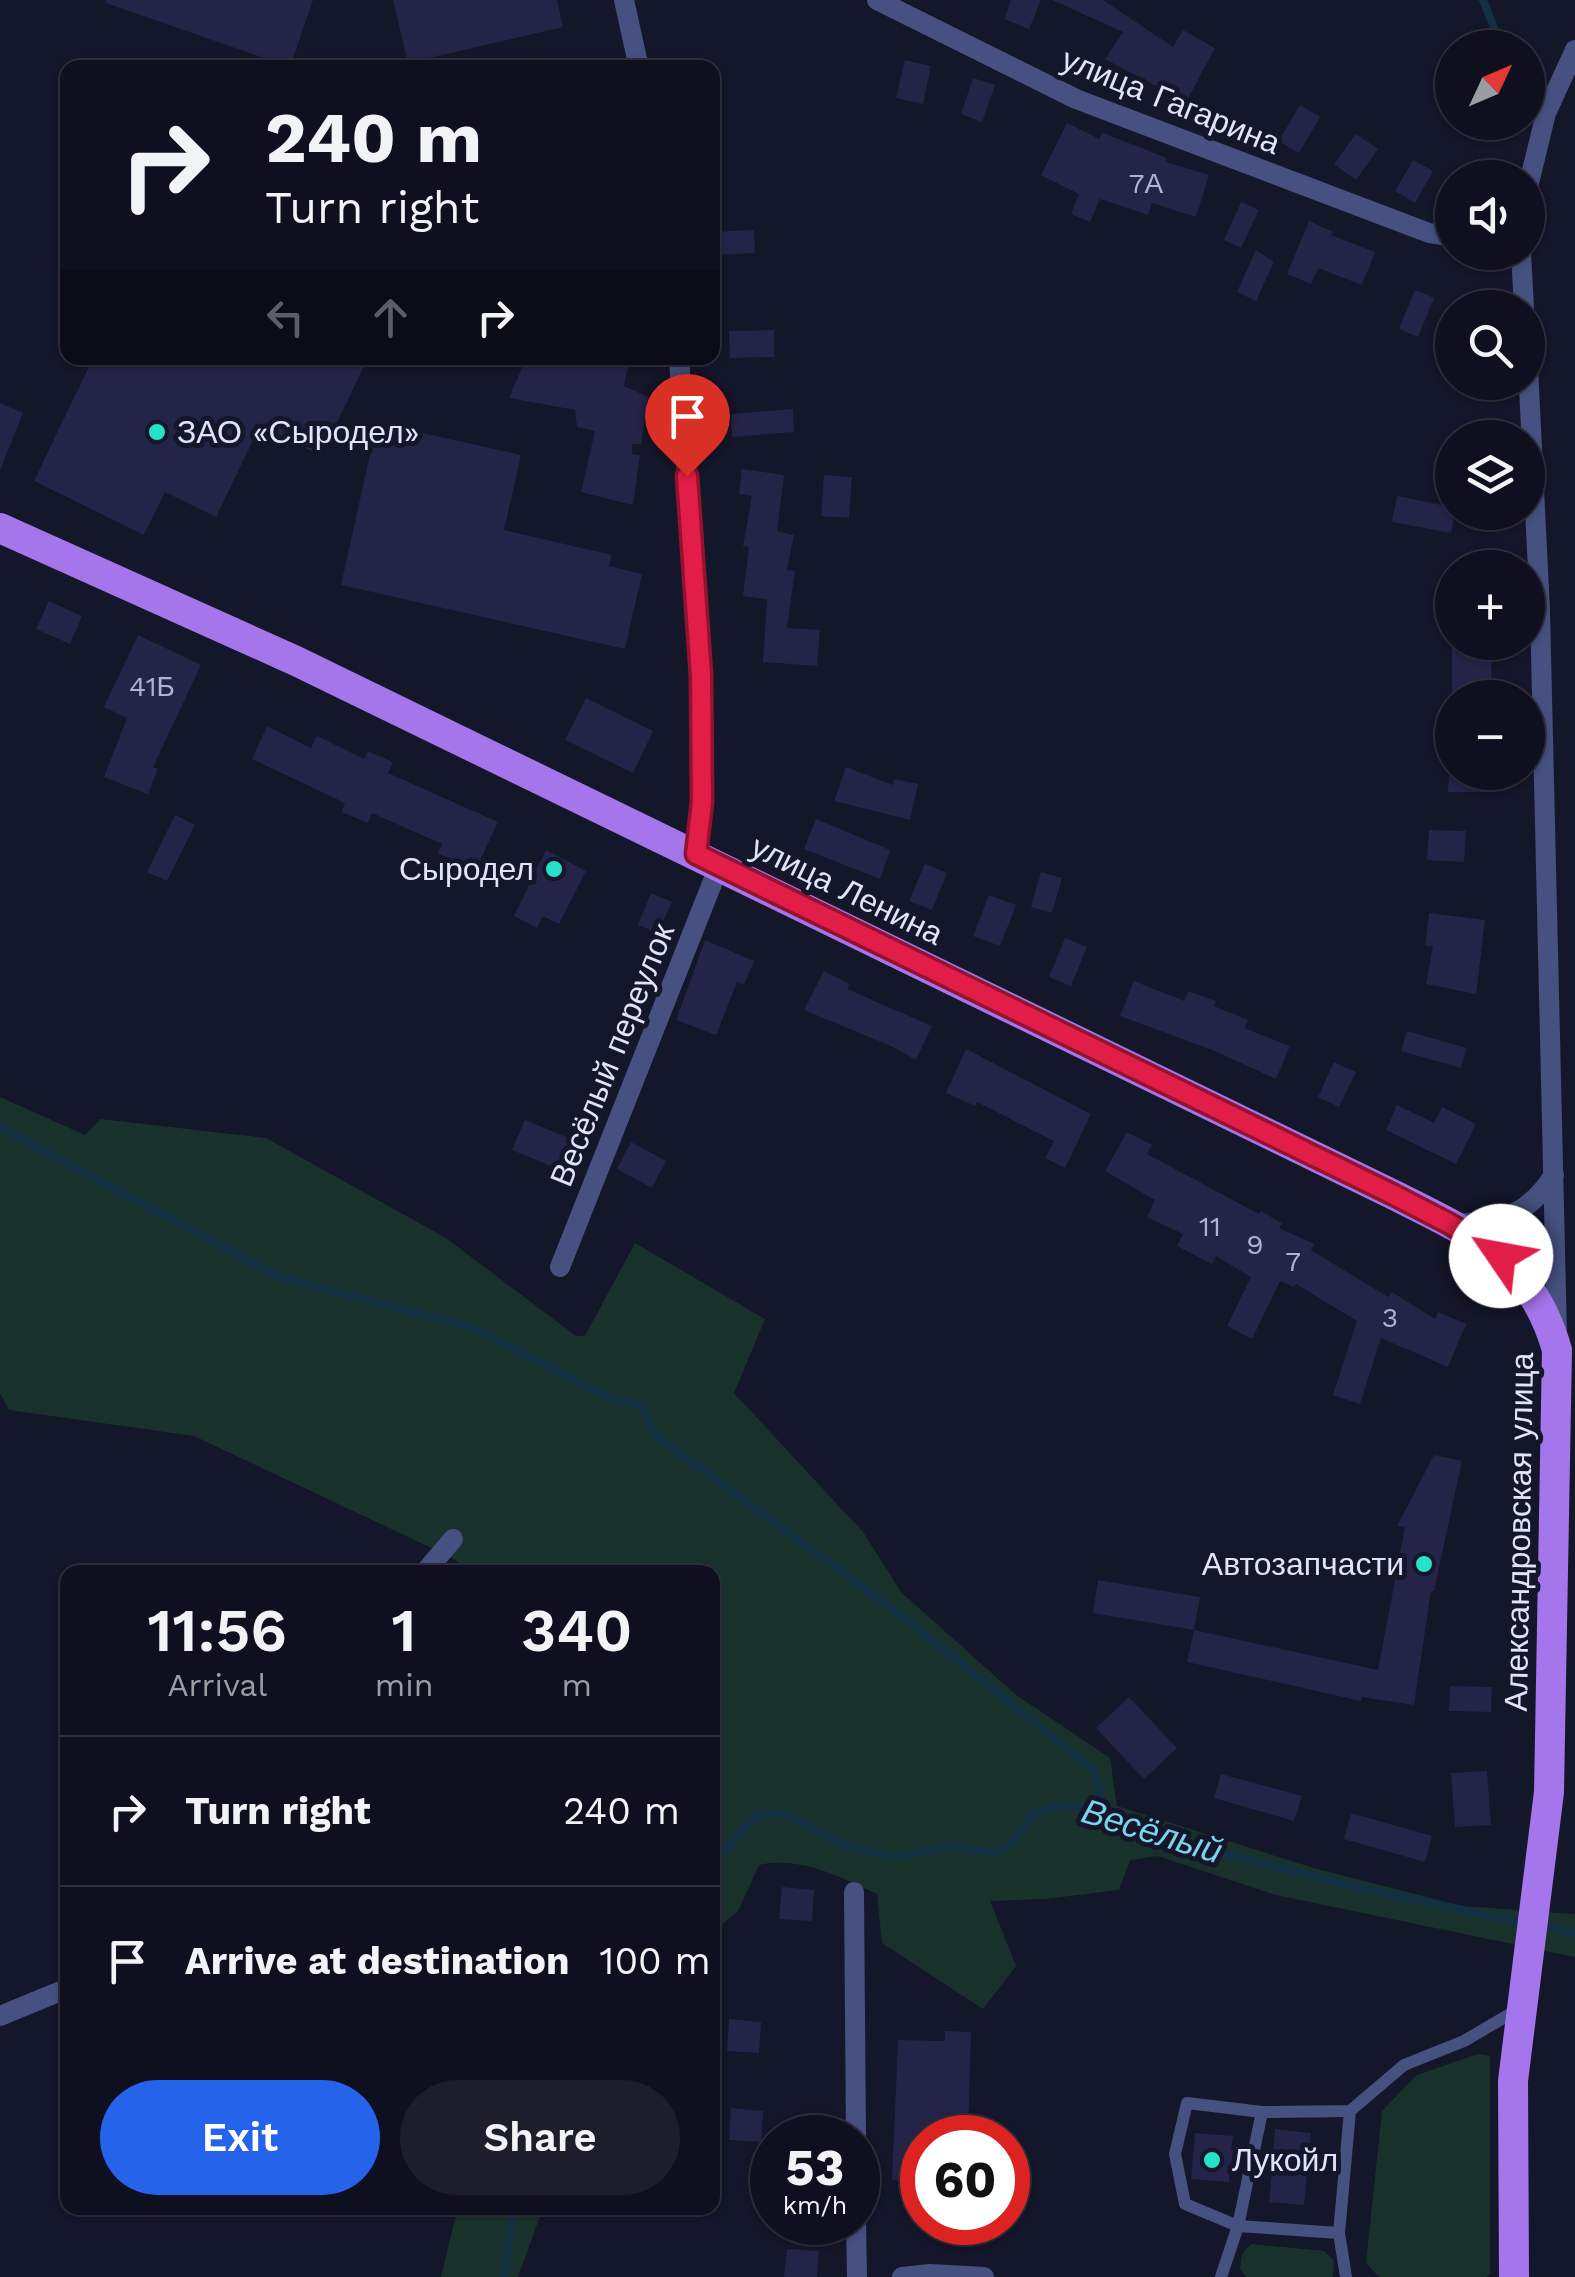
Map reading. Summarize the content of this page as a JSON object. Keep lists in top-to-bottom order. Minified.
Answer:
{"streets":{"main road":["улица Ленина","Александровская улица"],"street":["улица Гагарина","Весёлый переулок"]},"crossings":[["улица Ленина","Весёлый переулок"],["улица Ленина","Александровская улица"]],"water":["Весёлый"],"places":["ЗАО «Сыродел»","Сыродел","Автозапчасти","Лукойл"],"house_numbers":["7А","41Б","11","9","7","3"],"north":"top right","page":{"map_buttons":["+","−"],"turn":["240 m","Turn right"],"eta":["11:56","Arrival","1","min","340","m"],"list":[{"name":"Turn right","value":"240 m"},{"name":"Arrive at destination","value":"100 m"}],"buttons":["Exit","Share"],"speed":"53 km/h","limit":"60"}}
